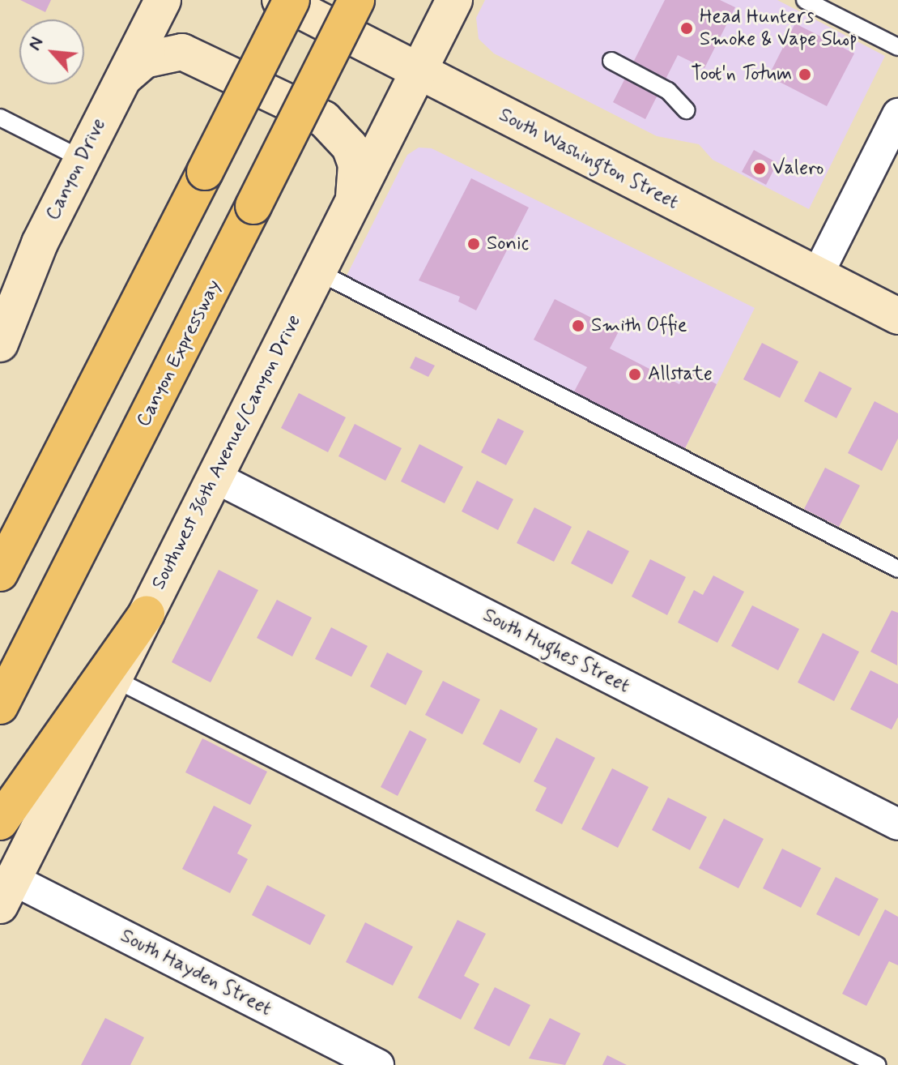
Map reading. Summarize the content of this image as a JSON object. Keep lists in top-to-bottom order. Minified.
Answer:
{"streets":{"highway":["Canyon Expressway"],"main road":["South Washington Street","Canyon Drive","Southwest 36th Avenue/Canyon Drive"],"street":["South Hughes Street","South Hayden Street"]},"crossings":[["South Washington Street","Southwest 36th Avenue/Canyon Drive"],["Southwest 36th Avenue/Canyon Drive","South Hughes Street"],["Southwest 36th Avenue/Canyon Drive","South Hayden Street"]],"places":["Head Hunters Smoke & Vape Shop","Toot'n Totum","Valero","Sonic","Smith Offie","Allstate"],"north":"top left"}
